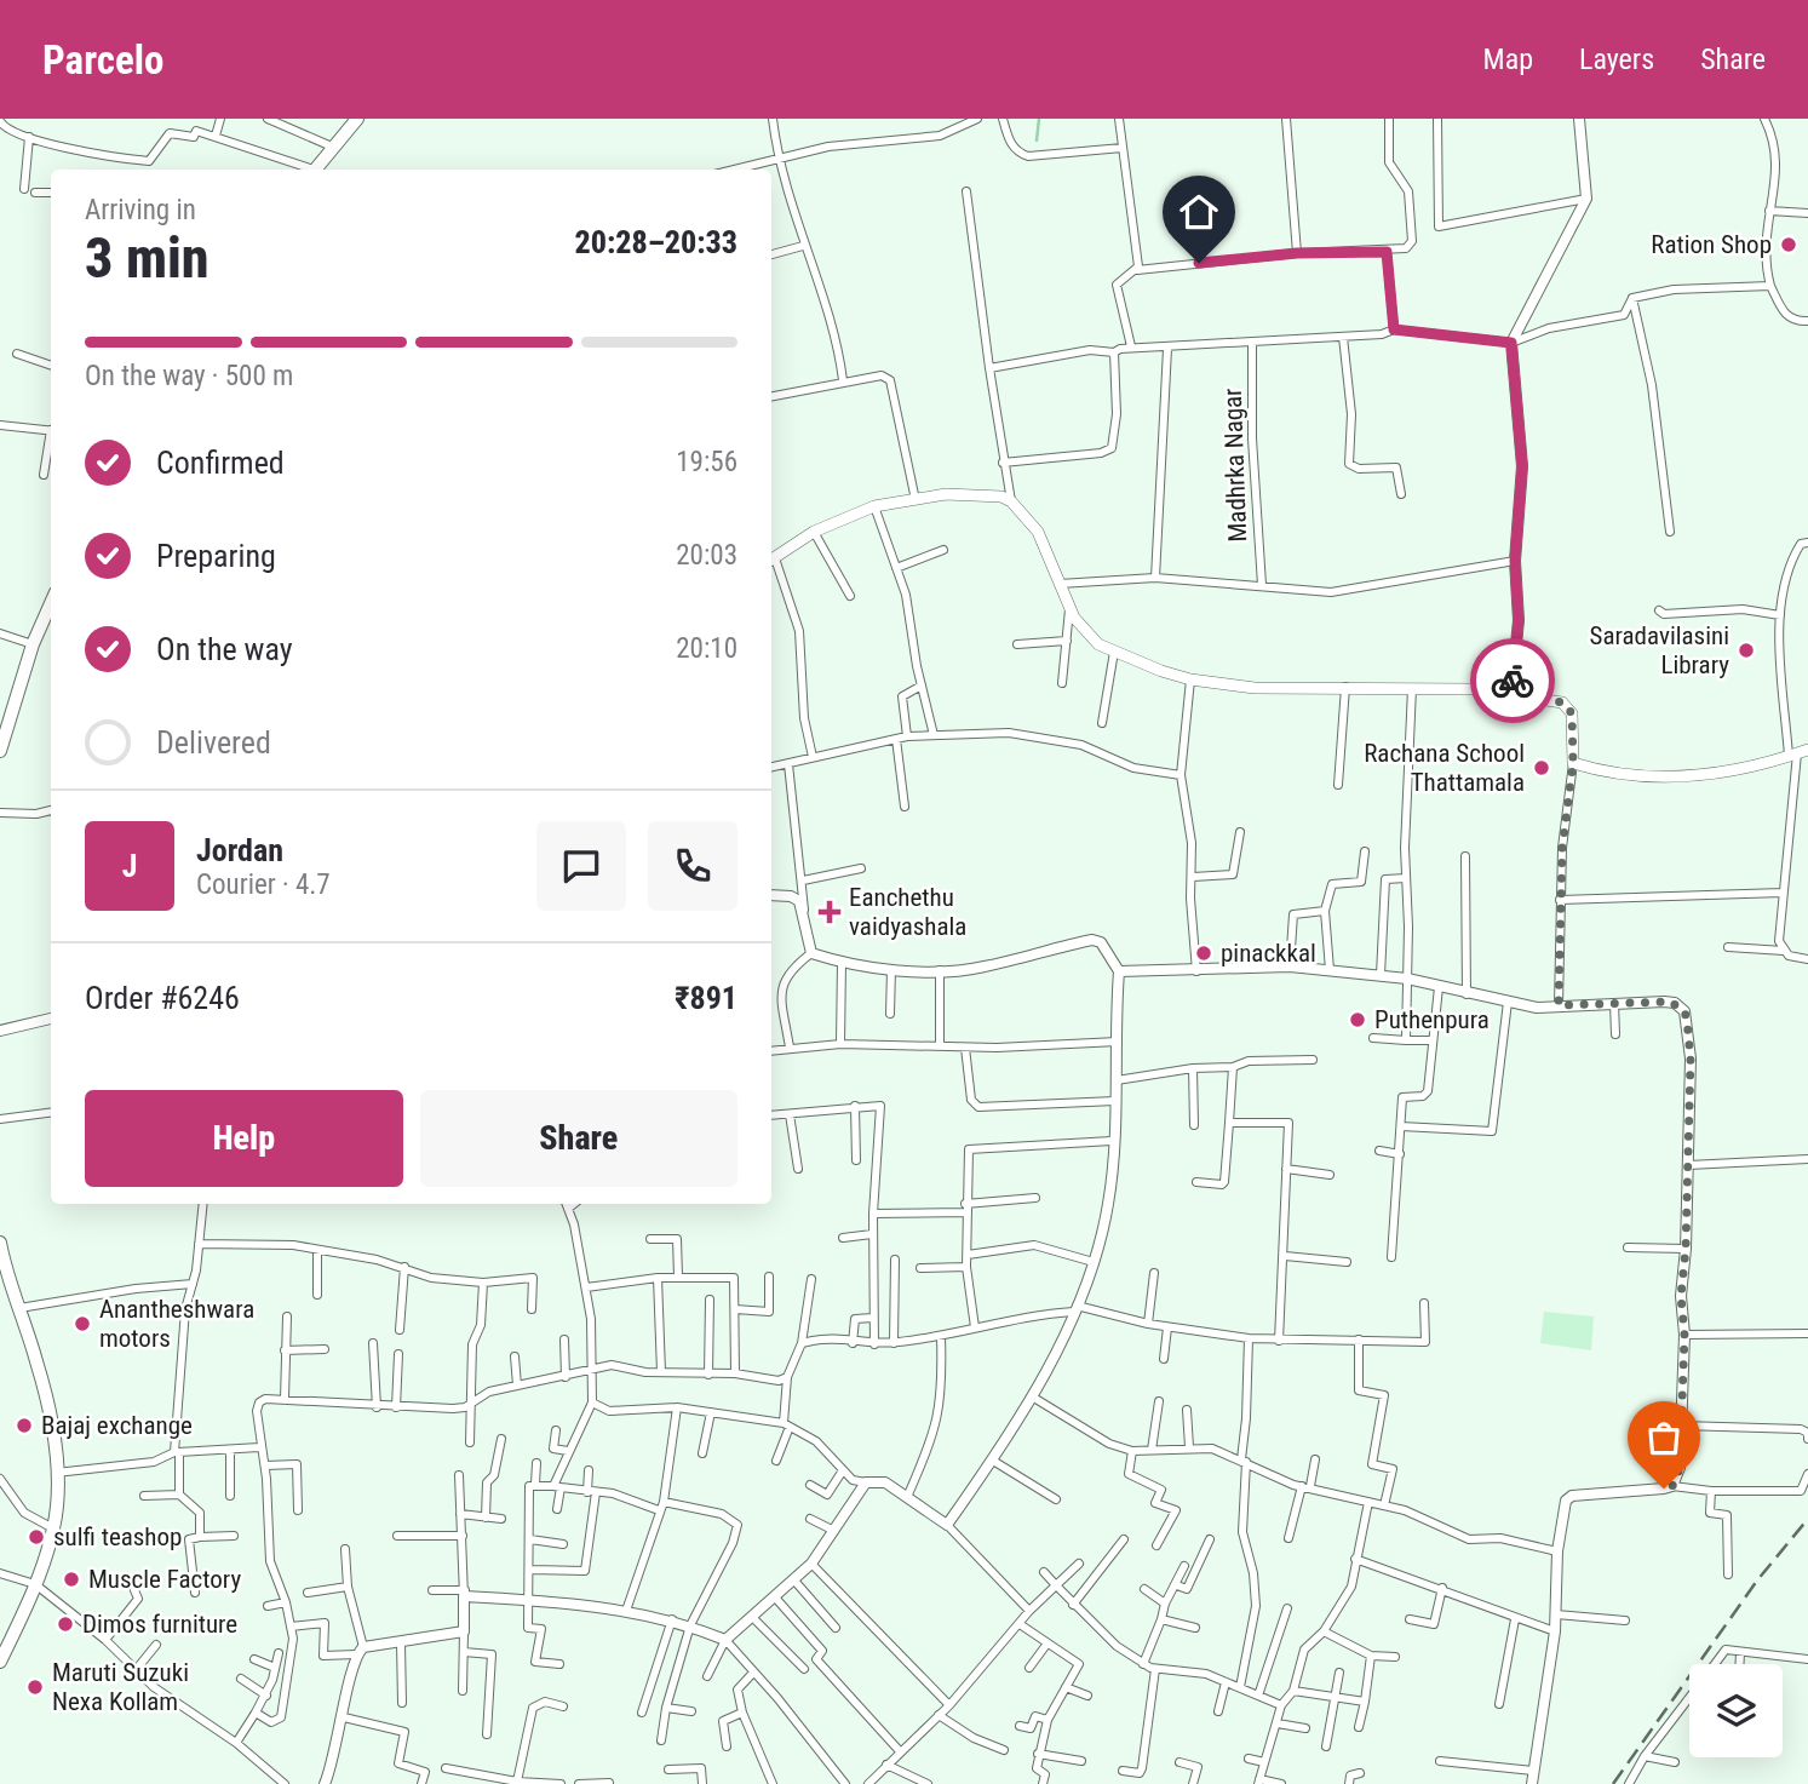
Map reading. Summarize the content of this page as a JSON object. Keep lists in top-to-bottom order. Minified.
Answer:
{"streets":{"street":["Madhrka Nagar"]},"places":{"other":["Ration Shop","Saradavilasini Library","Rachana School Thattamala","pinackkal","Puthenpura","Anantheshwara motors","Bajaj exchange","sulfi teashop","Muscle Factory","Dimos furniture","Maruti Suzuki Nexa Kollam"],"health":["Eanchethu vaidyashala"]},"page":{"header":"Parcelo","nav":["Map","Layers","Share"],"heading":["3 min","Arriving in","20:28–20:33"],"panel":["Jordan","Courier · 4.7","Order #6246","₹891"],"bar":"On the way · 500 m","list":[["Confirmed","19:56"],["Preparing","20:03"],["On the way","20:10"],"Delivered"],"round":"J","buttons":["Help","Share"]}}
